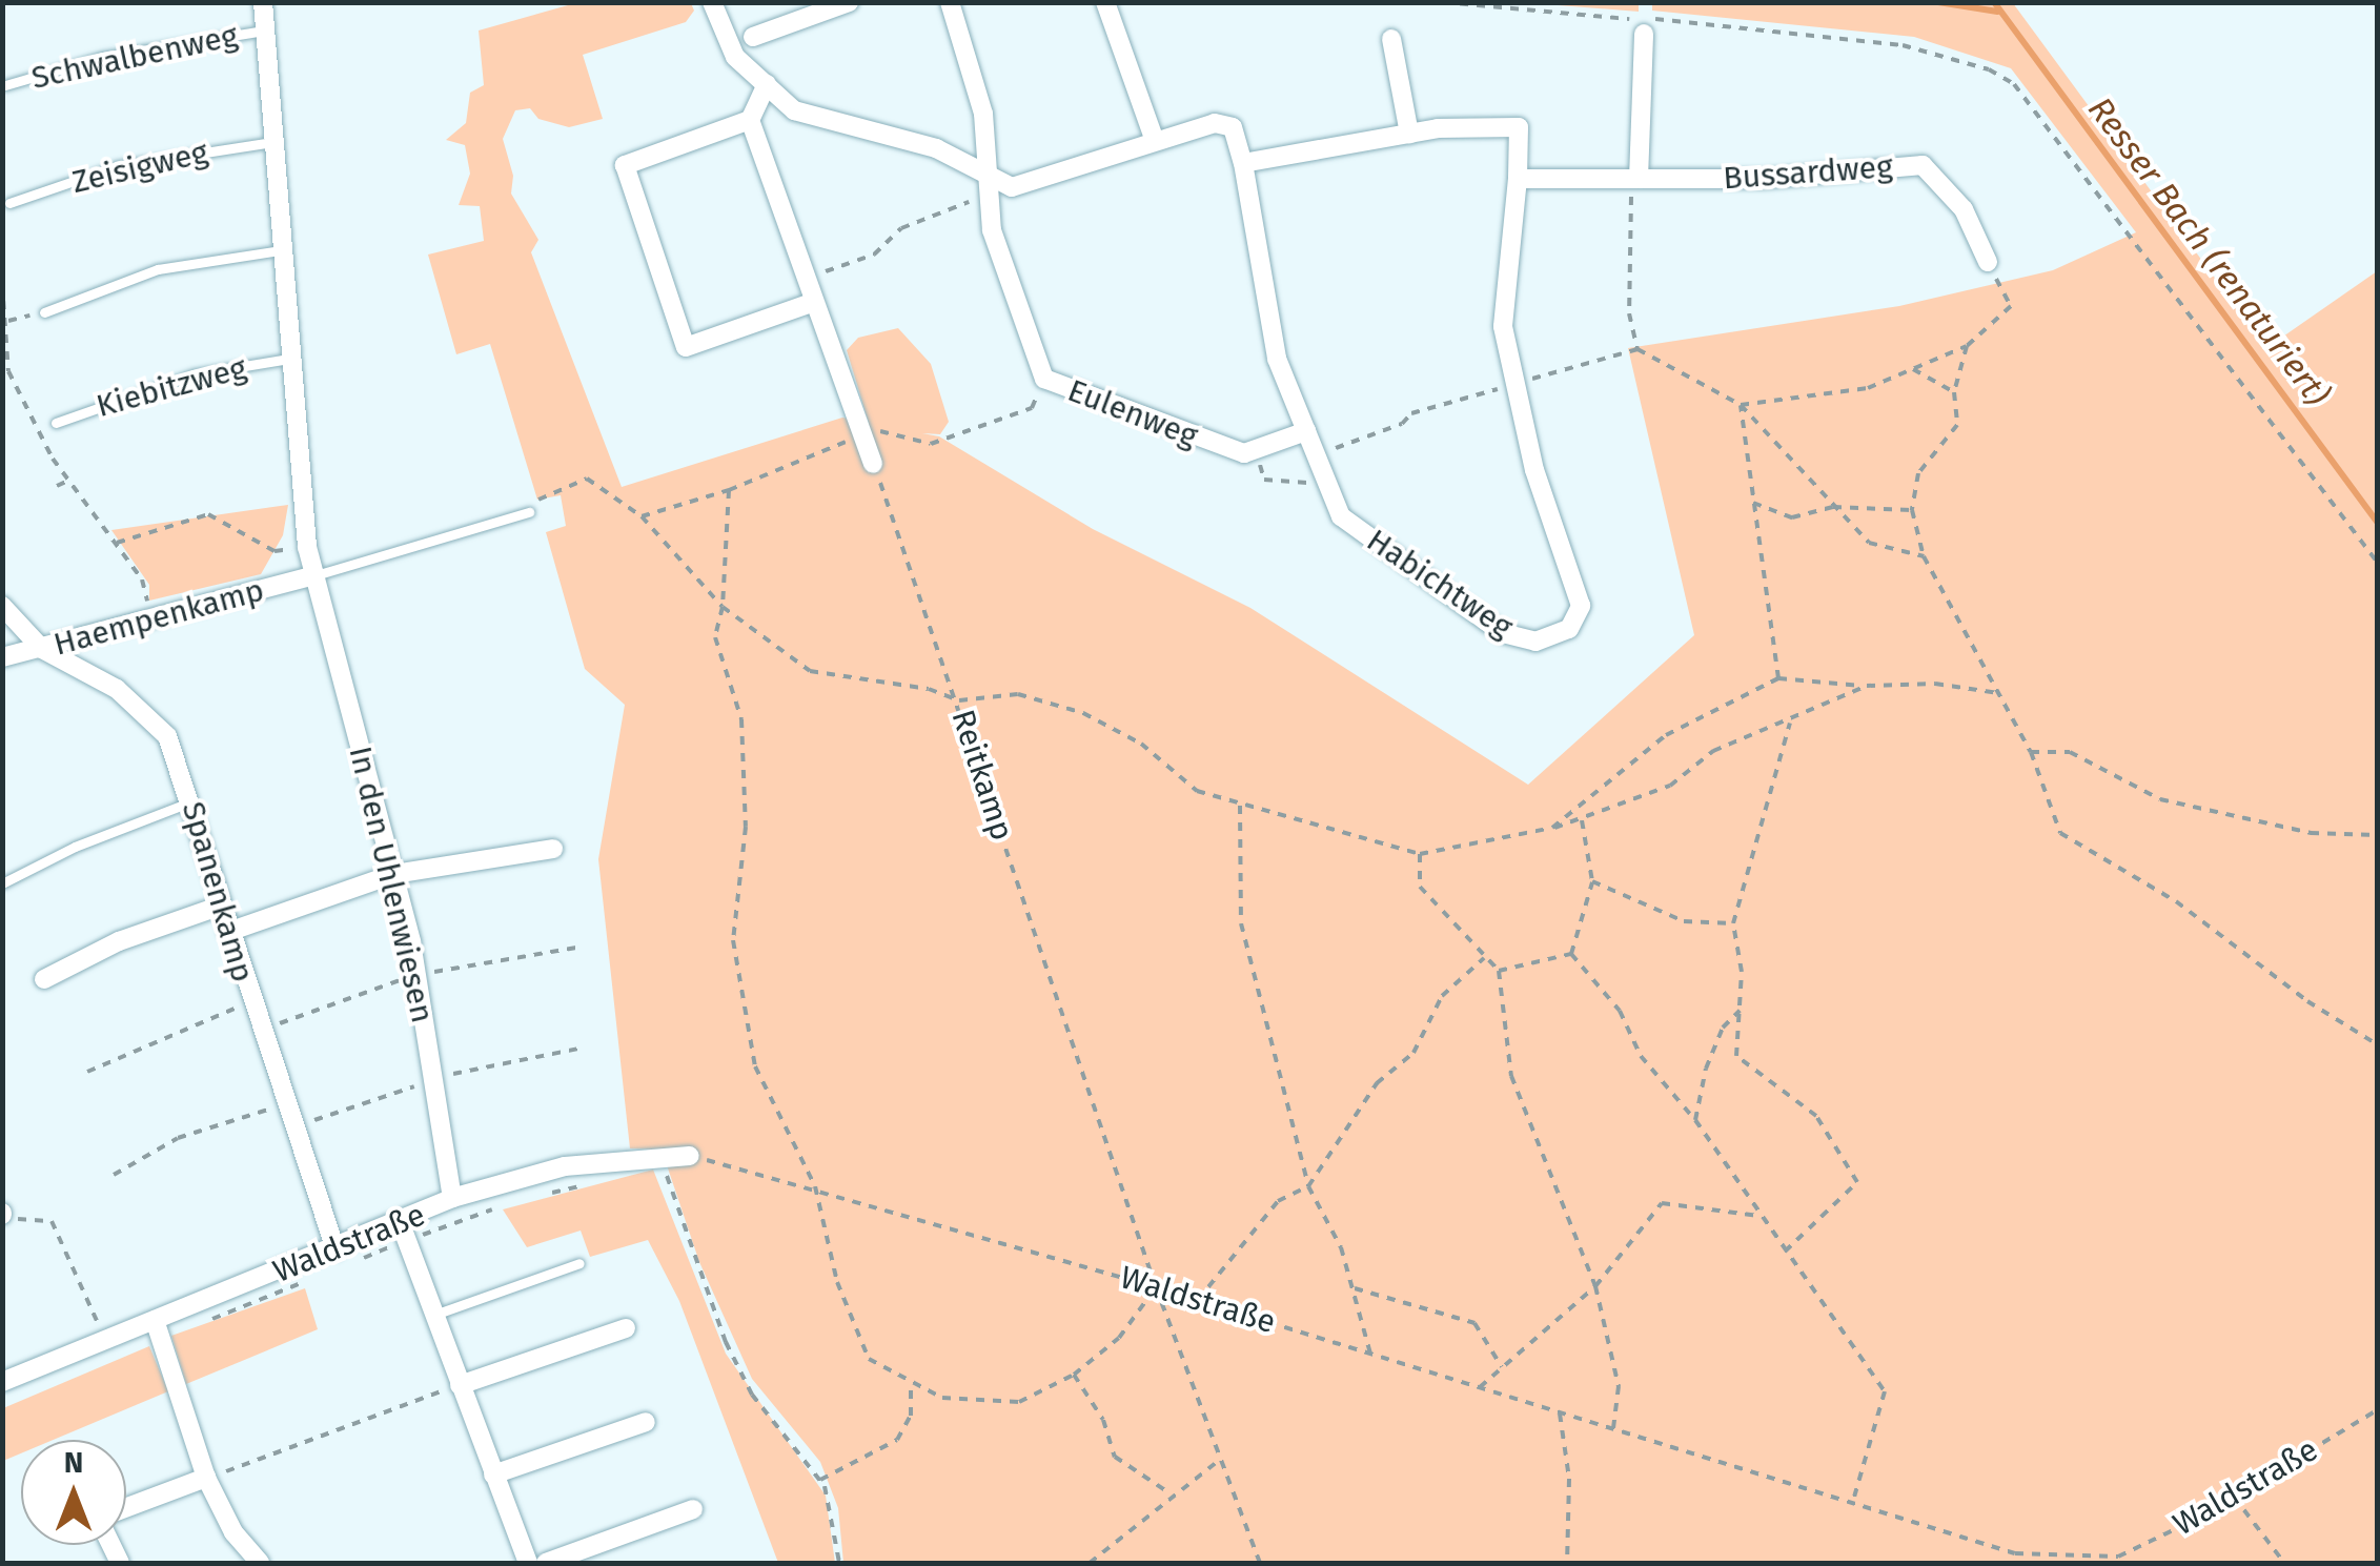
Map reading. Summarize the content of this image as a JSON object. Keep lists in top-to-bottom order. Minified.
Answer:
{"streets":{"street":["Bussardweg","Eulenweg","Habichtweg","Haempenkamp","In den Uhlenwiesen","Spanenkamp","Waldstraße"],"lane":["Schwalbenweg","Zeisigweg","Kiebitzweg"],"path":["Reitkamp"]},"crossings":[["Schwalbenweg","In den Uhlenwiesen"],["Zeisigweg","In den Uhlenwiesen"],["Bussardweg","Habichtweg"],["Kiebitzweg","In den Uhlenwiesen"],["Haempenkamp","In den Uhlenwiesen"],["Haempenkamp","Spanenkamp"],["Reitkamp","Waldstraße"],["In den Uhlenwiesen","Waldstraße"],["Spanenkamp","Waldstraße"]],"water":["Resser Bach (renaturiert)"],"north":"top"}
